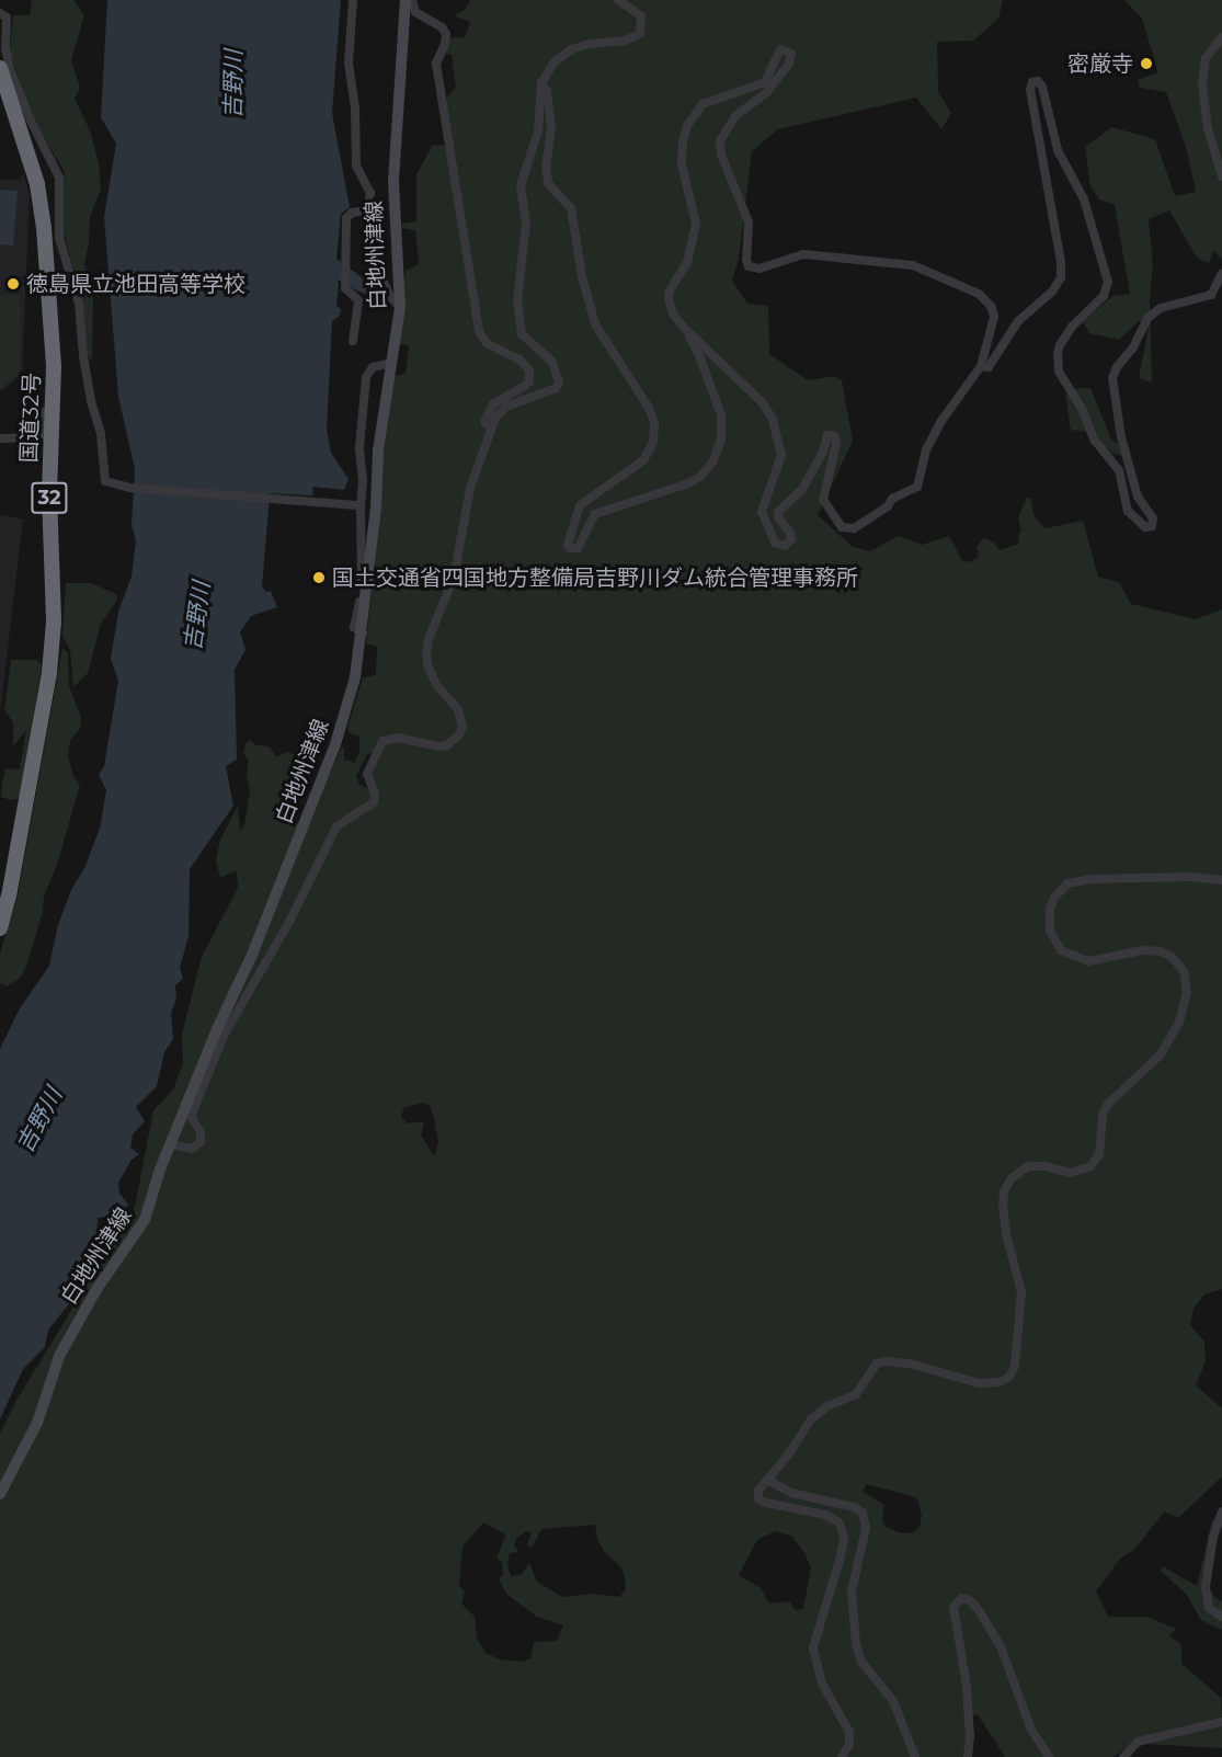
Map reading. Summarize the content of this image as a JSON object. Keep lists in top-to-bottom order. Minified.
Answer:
{"streets":{"highway":["国道32号","32"],"main road":["白地州津線"]},"water":["吉野川"],"places":["密厳寺","徳島県立池田高等学校","国土交通省四国地方整備局吉野川ダム統合管理事務所"]}
